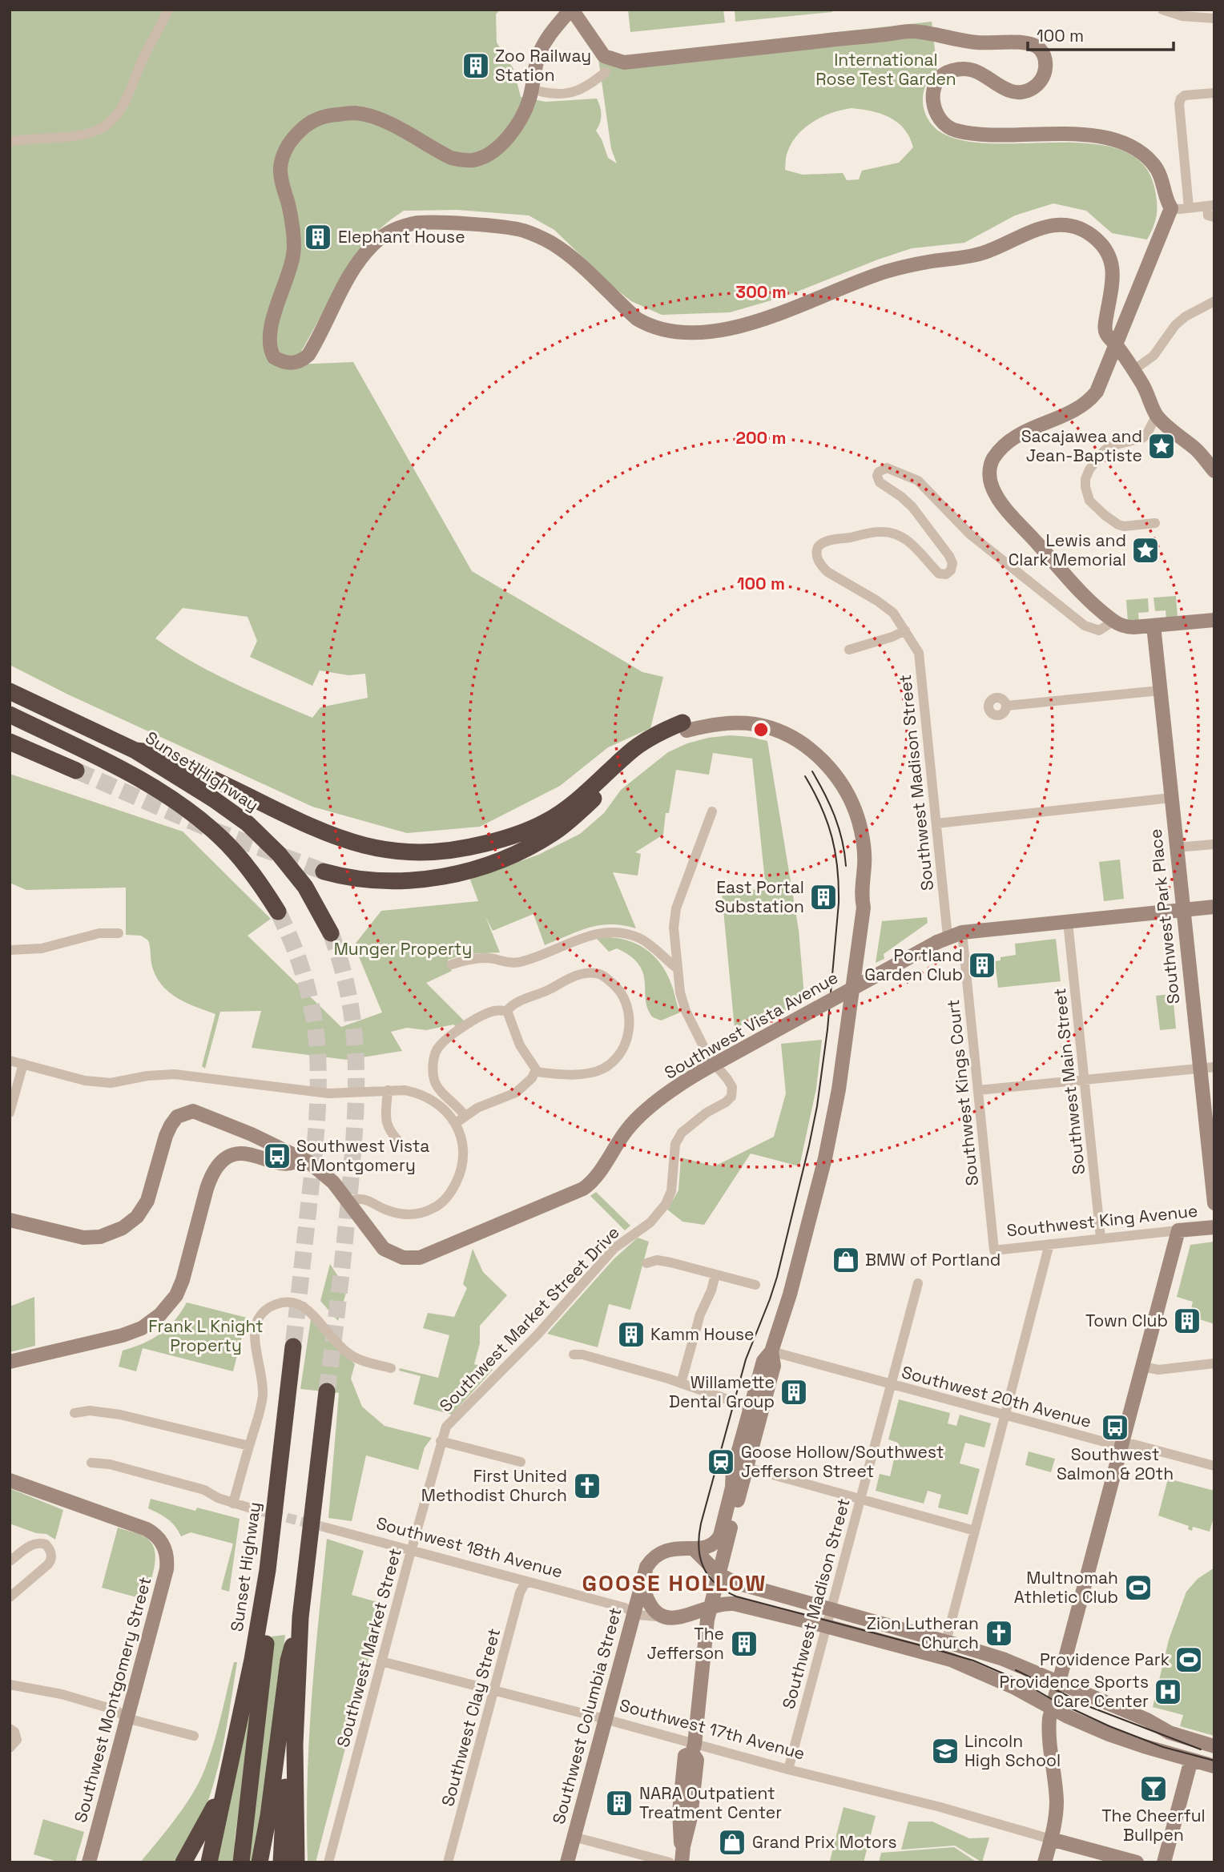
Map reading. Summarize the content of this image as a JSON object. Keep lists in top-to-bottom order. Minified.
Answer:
{"streets":{"highway":["Sunset Highway"],"street":["Southwest Madison Street","Southwest Park Place","Southwest Vista Avenue","Southwest Main Street","Southwest Kings Court","Southwest King Avenue","Southwest Market Street Drive","Southwest 20th Avenue","Southwest 18th Avenue","Southwest Market Street","Southwest Montgomery Street","Southwest Columbia Street","Southwest Clay Street","Southwest 17th Avenue"]},"crossings":[["Southwest Madison Street","Southwest Vista Avenue"],["Southwest Madison Street","Southwest 20th Avenue"],["Southwest Madison Street","Southwest 18th Avenue"],["Southwest Madison Street","Southwest 17th Avenue"],["Southwest Park Place","Southwest Vista Avenue"],["Southwest Vista Avenue","Southwest Main Street"],["Southwest Vista Avenue","Southwest Kings Court"],["Southwest Vista Avenue","Southwest Market Street Drive"],["Southwest Main Street","Southwest King Avenue"],["Southwest Kings Court","Southwest King Avenue"],["Southwest Market Street Drive","Southwest Market Street"],["Southwest 18th Avenue","Southwest Market Street"],["Southwest 18th Avenue","Southwest Columbia Street"],["Southwest 18th Avenue","Southwest Clay Street"],["Southwest Market Street","Southwest 17th Avenue"],["Southwest Columbia Street","Southwest 17th Avenue"],["Southwest Clay Street","Southwest 17th Avenue"]],"districts":["GOOSE HOLLOW"],"parks":["International Rose Test Garden","Munger Property","Frank L Knight Property"],"places":{"building":["Zoo Railway Station","Elephant House","East Portal Substation","Portland Garden Club","Town Club","Kamm House","Willamette Dental Group","The Jefferson","NARA Outpatient Treatment Center"],"place":["Sacajawea and Jean-Baptiste","Lewis and Clark Memorial"],"bus stop":["Southwest Vista & Montgomery","Southwest Salmon & 20th"],"shop":["BMW of Portland","Grand Prix Motors"],"station":["Goose Hollow/Southwest Jefferson Street"],"church":["First United Methodist Church","Zion Lutheran Church"],"sports":["Multnomah Athletic Club","Providence Park"],"hospital":["Providence Sports Care Center"],"school or university":["Lincoln High School"],"bar":["The Cheerful Bullpen"]},"scale_bar":"100 m","rings":["300 m","200 m","100 m"]}
